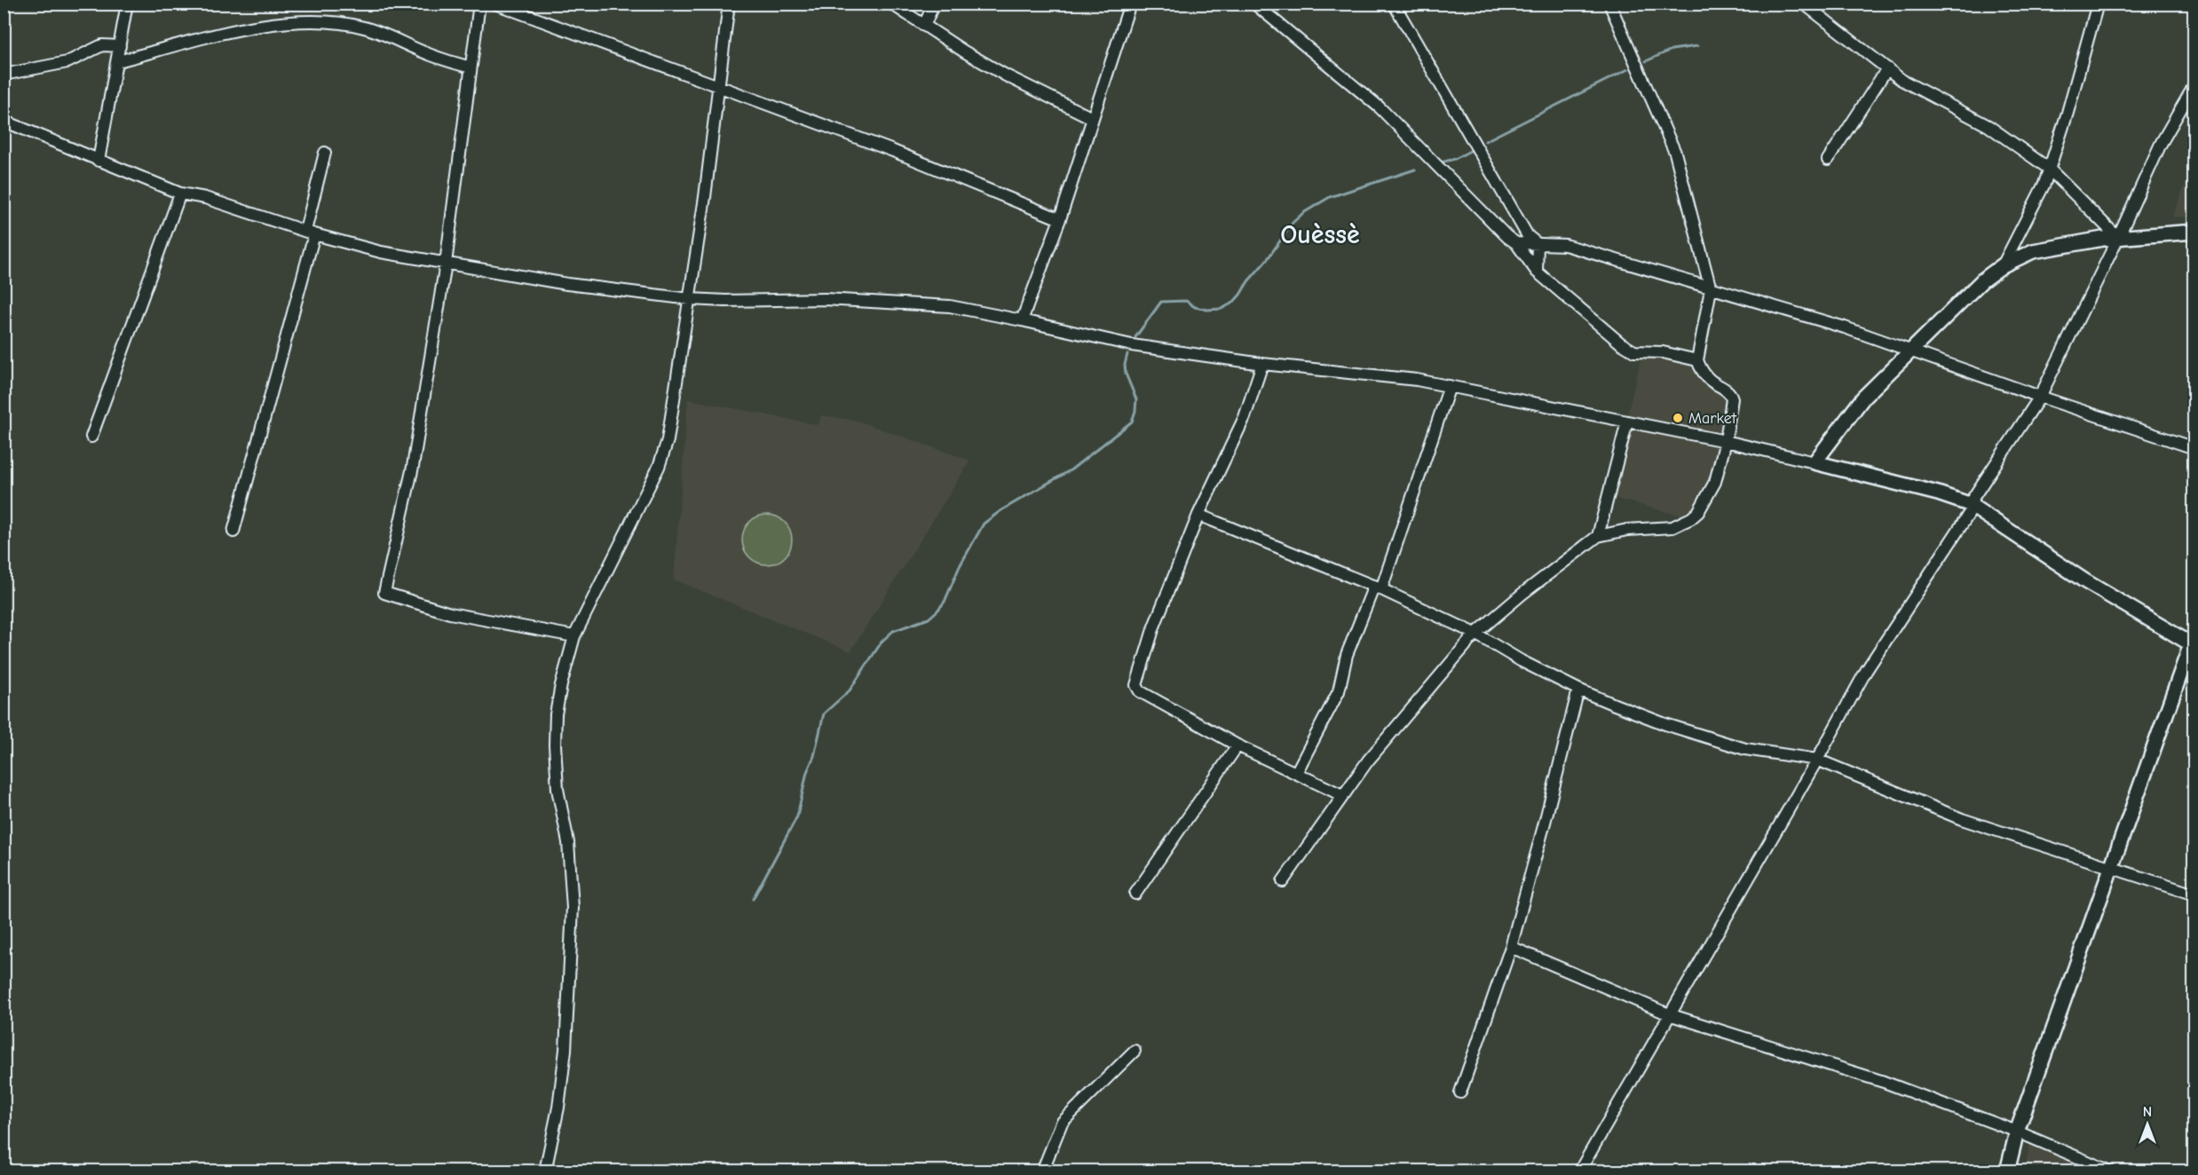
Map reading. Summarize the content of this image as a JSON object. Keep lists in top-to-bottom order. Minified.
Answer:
{"districts":["Ouèssè"],"places":["Market"],"north":"top"}
